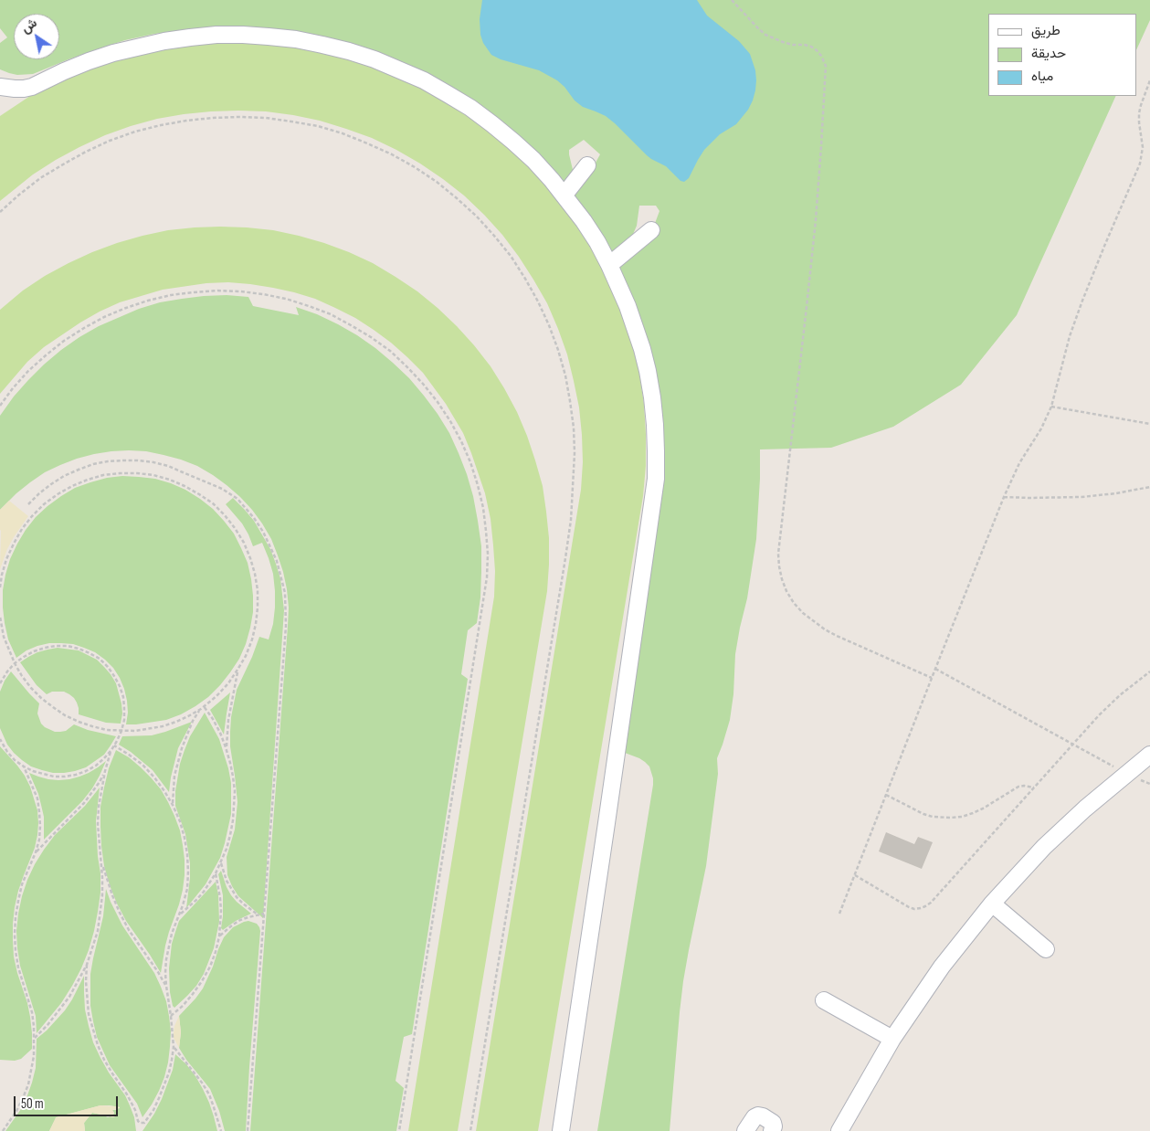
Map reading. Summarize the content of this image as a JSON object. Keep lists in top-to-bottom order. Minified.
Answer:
{"legend":["طريق","حديقة","مياه"],"scale_bar":"50 m","north":"top left"}
